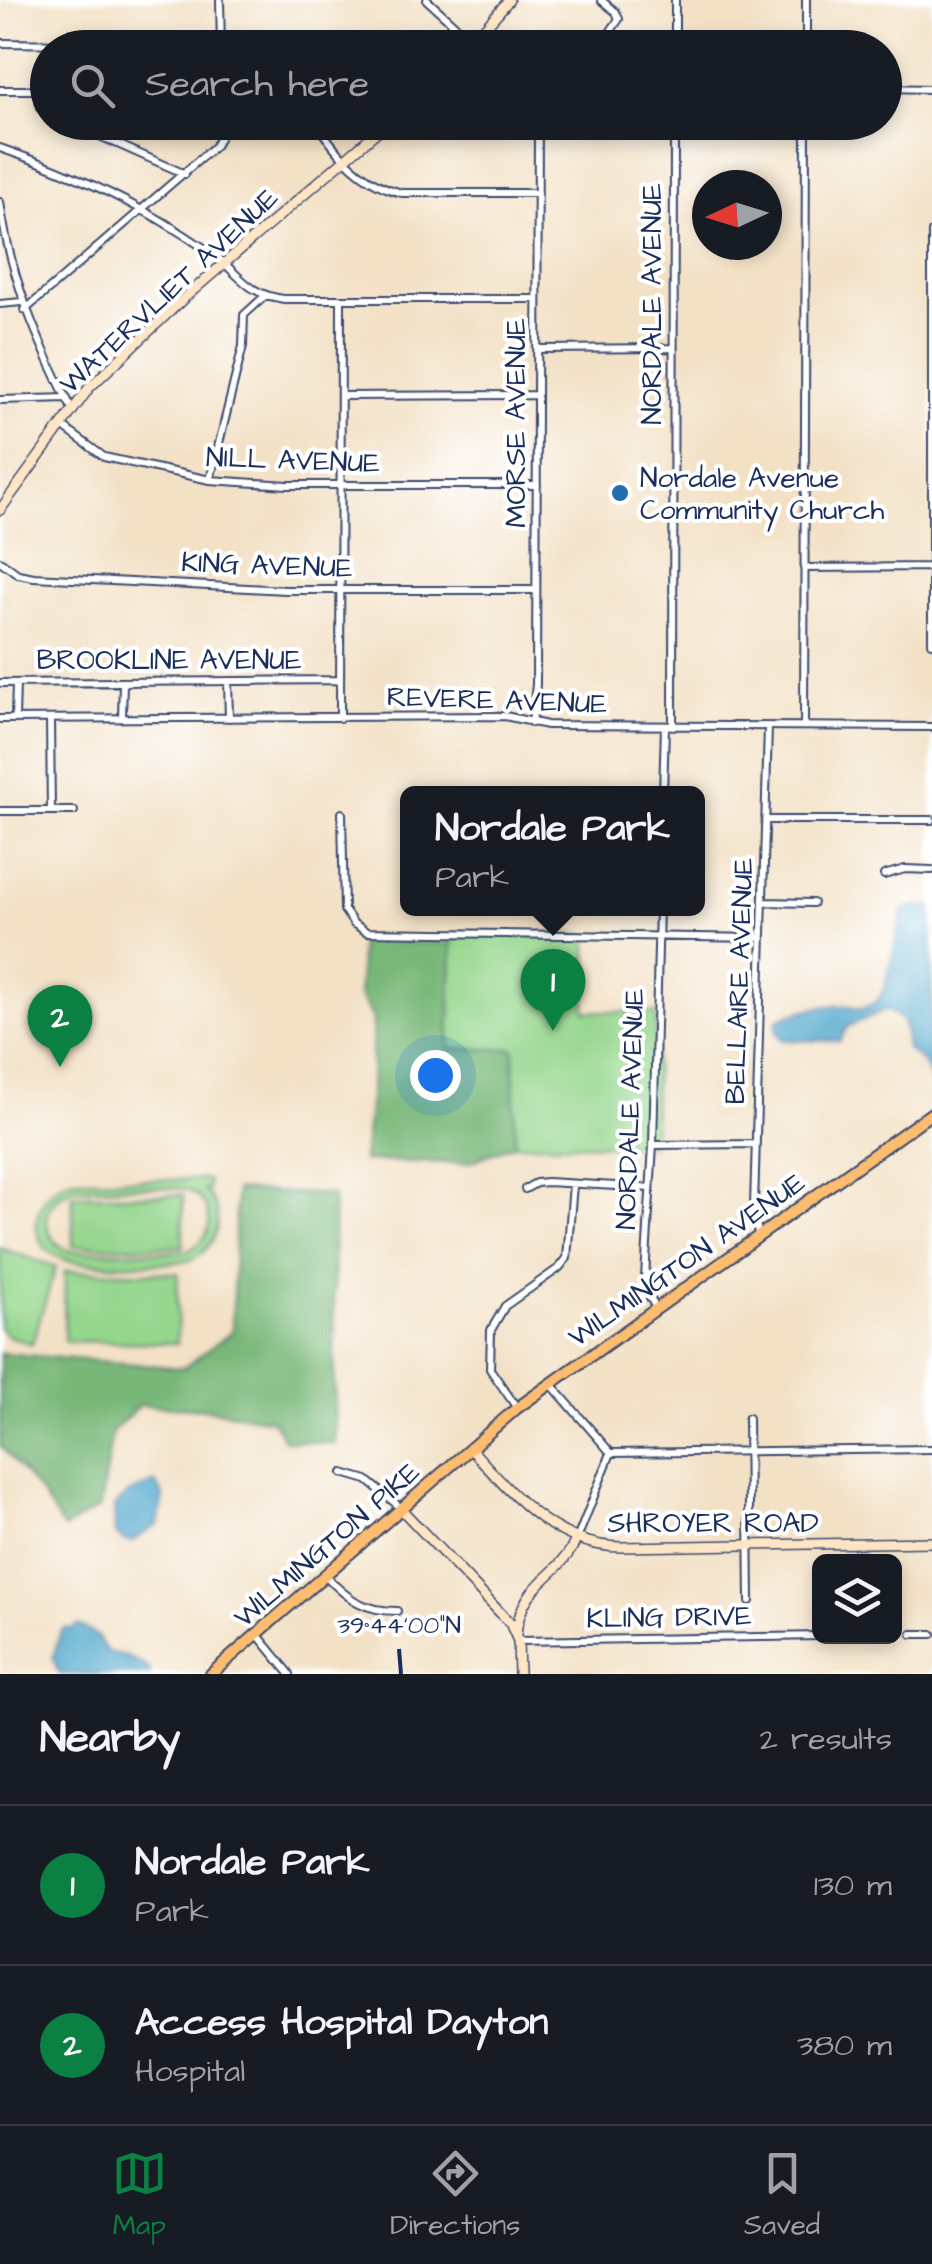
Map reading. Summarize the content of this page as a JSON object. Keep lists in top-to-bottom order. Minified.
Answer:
{"streets":{"main road":["WILMINGTON AVENUE","WILMINGTON PIKE"],"street":["WATERVLIET AVENUE","NORDALE AVENUE","MORSE AVENUE","NILL AVENUE","KING AVENUE","BROOKLINE AVENUE","REVERE AVENUE","BELLAIRE AVENUE","SHROYER ROAD","KLING DRIVE"]},"crossings":[["WATERVLIET AVENUE","NILL AVENUE"],["NORDALE AVENUE","REVERE AVENUE"],["NORDALE AVENUE","WILMINGTON AVENUE"],["MORSE AVENUE","NILL AVENUE"],["MORSE AVENUE","KING AVENUE"],["MORSE AVENUE","REVERE AVENUE"],["REVERE AVENUE","BELLAIRE AVENUE"],["BELLAIRE AVENUE","WILMINGTON AVENUE"],["WILMINGTON AVENUE","SHROYER ROAD"],["WILMINGTON AVENUE","WILMINGTON PIKE"],["SHROYER ROAD","WILMINGTON PIKE"]],"places":["Nordale Avenue Community Church"],"north":"left","page":{"search":"Search here","popup":["Nordale Park","Park"],"pins":["1","2"],"heading":["Nearby","2 results"],"list":[{"mark":"1","name":"Nordale Park","note":"Park","value":"130 m"},{"mark":"2","name":"Access Hospital Dayton","note":"Hospital","value":"380 m"}],"nav":["Map","Directions","Saved"]},"coordinates":["39°44'00\"N"]}
